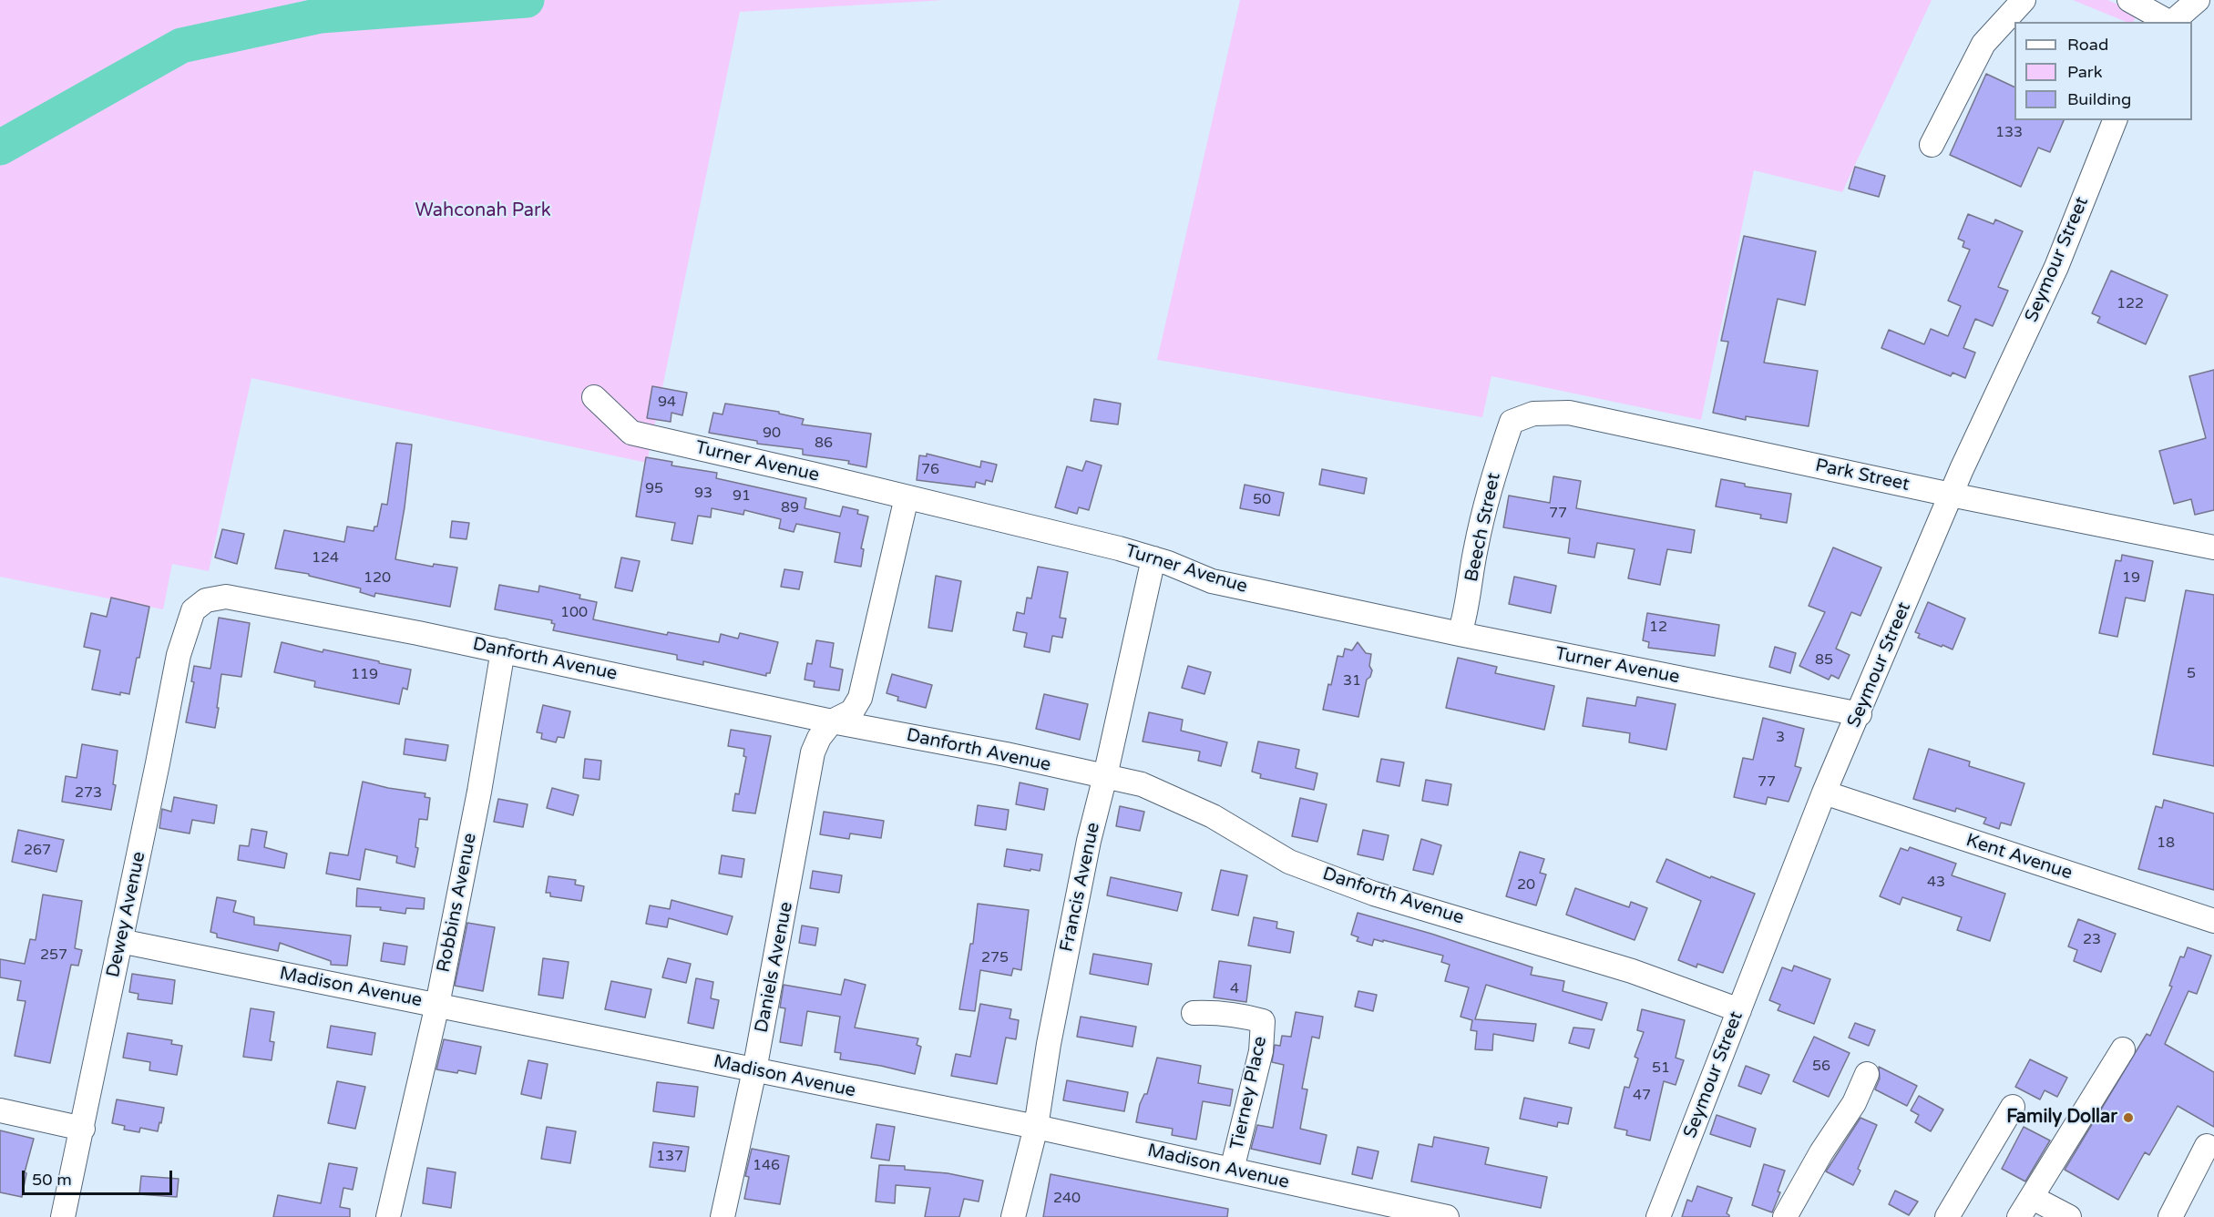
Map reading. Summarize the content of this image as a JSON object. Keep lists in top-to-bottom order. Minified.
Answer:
{"streets":{"street":["Seymour Street","Turner Avenue","Park Street","Beech Street","Danforth Avenue","Kent Avenue","Francis Avenue","Robbins Avenue","Dewey Avenue","Daniels Avenue","Madison Avenue","Tierney Place"]},"crossings":[["Seymour Street","Turner Avenue"],["Seymour Street","Park Street"],["Seymour Street","Danforth Avenue"],["Seymour Street","Kent Avenue"],["Turner Avenue","Beech Street"],["Turner Avenue","Francis Avenue"],["Park Street","Beech Street"],["Danforth Avenue","Francis Avenue"],["Danforth Avenue","Robbins Avenue"],["Danforth Avenue","Dewey Avenue"],["Danforth Avenue","Daniels Avenue"],["Francis Avenue","Madison Avenue"],["Robbins Avenue","Madison Avenue"],["Dewey Avenue","Madison Avenue"],["Daniels Avenue","Madison Avenue"],["Madison Avenue","Tierney Place"]],"parks":["Wahconah Park"],"places":["Family Dollar"],"house_numbers":["133","122","94","90","86","76","95","93","91","50","89","77","124","120","19","100","12","85","5","119","31","3","77","273","18","267","43","20","23","257","275","4","56","51","47","137","146","240"],"legend":["Road","Park","Building"],"scale_bar":"50 m"}
